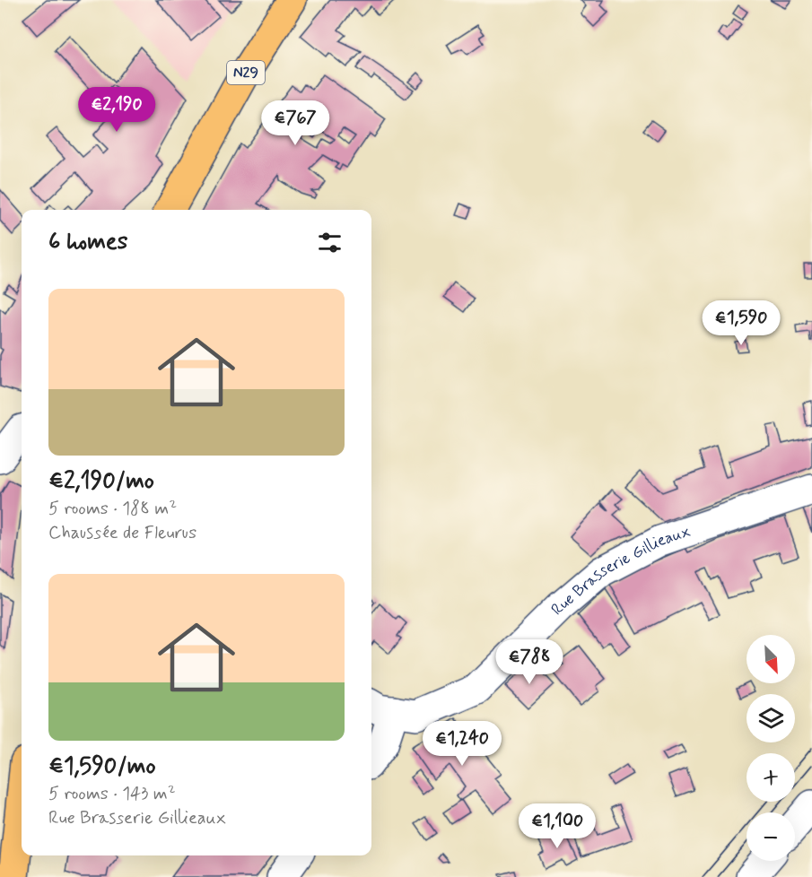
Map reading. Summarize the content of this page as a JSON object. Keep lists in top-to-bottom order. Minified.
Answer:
{"streets":{"main road":["N29"],"street":["Rue Brasserie Gillieaux"]},"north":"bottom right","page":{"price":["€2,190","€767","€1,590","€788","€1,240","€1,100"],"heading":"6 homes","list":[{"name":"€2,190/mo","note":"5 rooms · 188 m² · Chaussée de Fleurus"},{"name":"€1,590/mo","note":"5 rooms · 143 m² · Rue Brasserie Gillieaux"}],"map_buttons":["+","−"]}}
